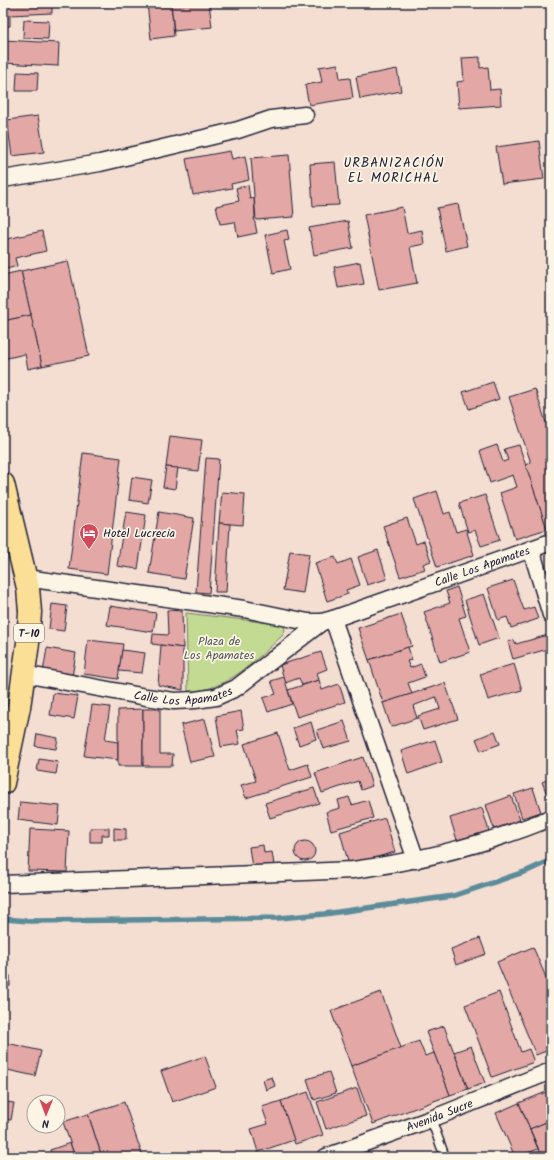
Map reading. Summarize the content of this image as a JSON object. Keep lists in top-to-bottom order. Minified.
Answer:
{"streets":{"highway":["T-10"],"street":["Calle Los Apamates","Avenida Sucre"]},"crossings":[["Calle Los Apamates","T-10"]],"districts":["URBANIZACIÓN EL MORICHAL"],"parks":["Plaza de Los Apamates"],"places":{"hotel":["Hotel Lucrecia"]},"north":"bottom"}
